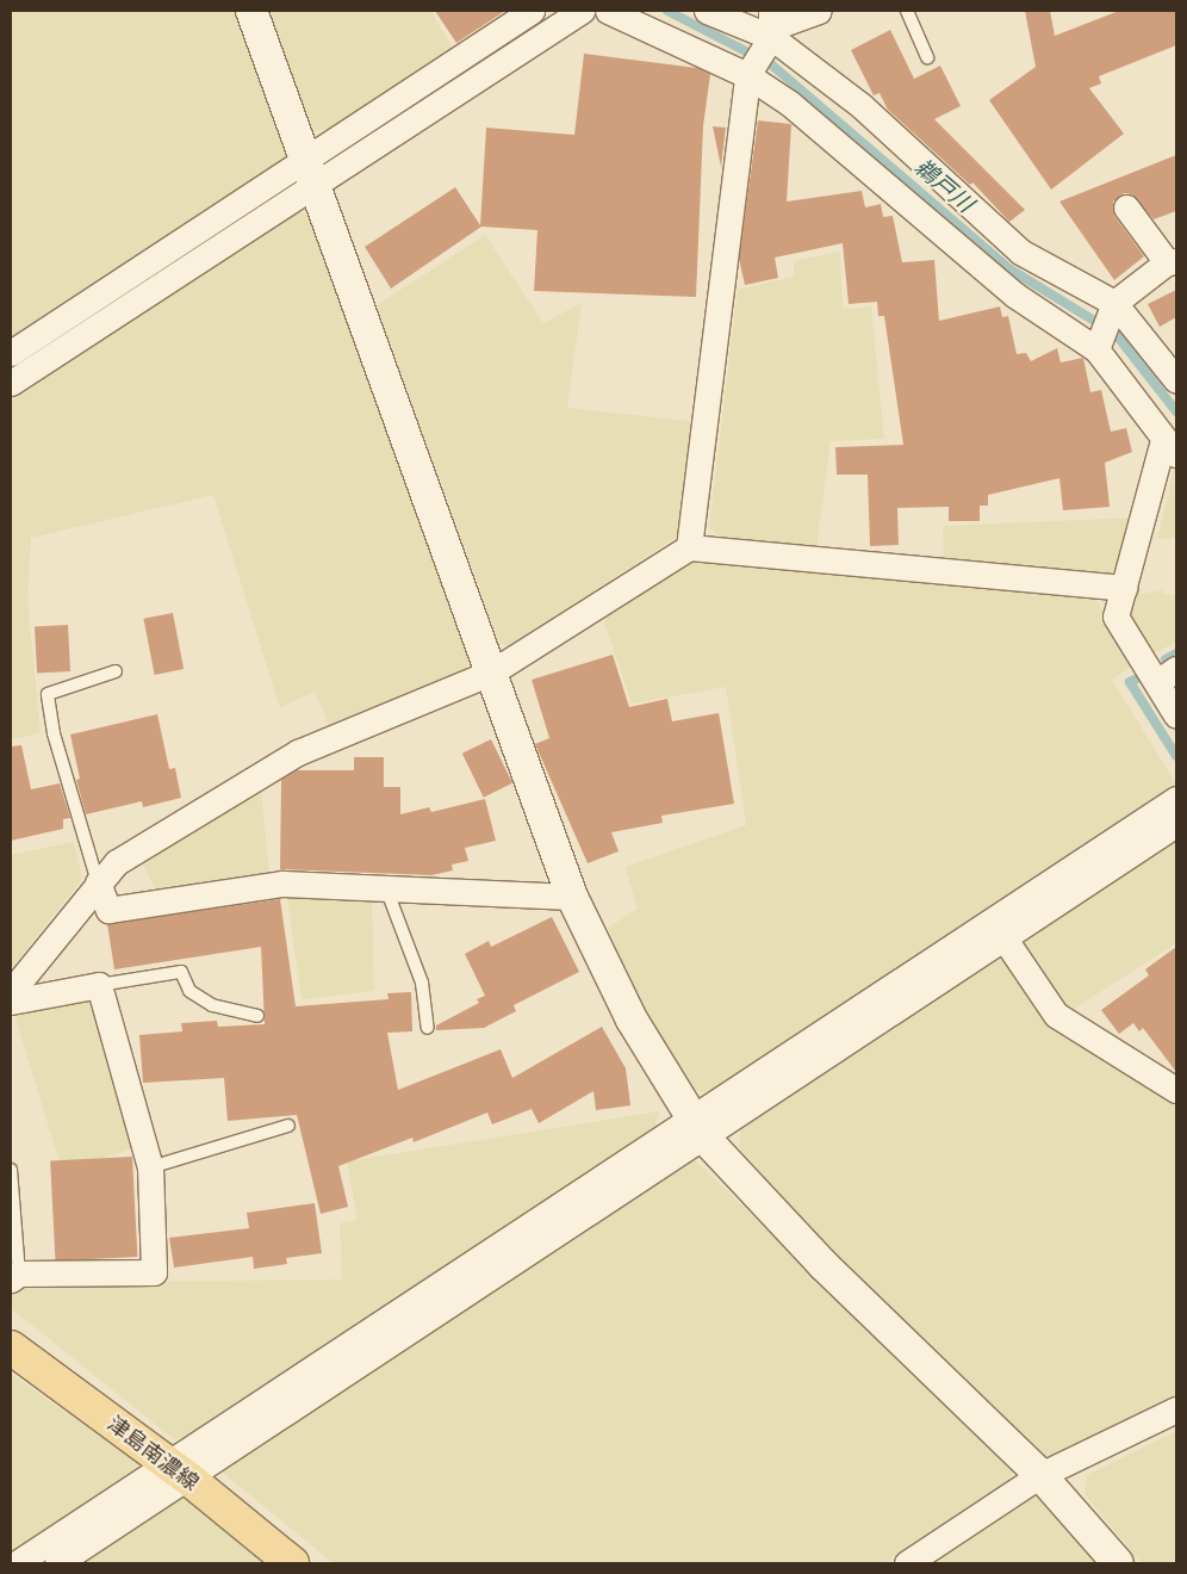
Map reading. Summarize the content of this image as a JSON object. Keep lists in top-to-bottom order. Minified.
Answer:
{"streets":{"main road":["津島南濃線"]},"water":["鵜戸川"]}
